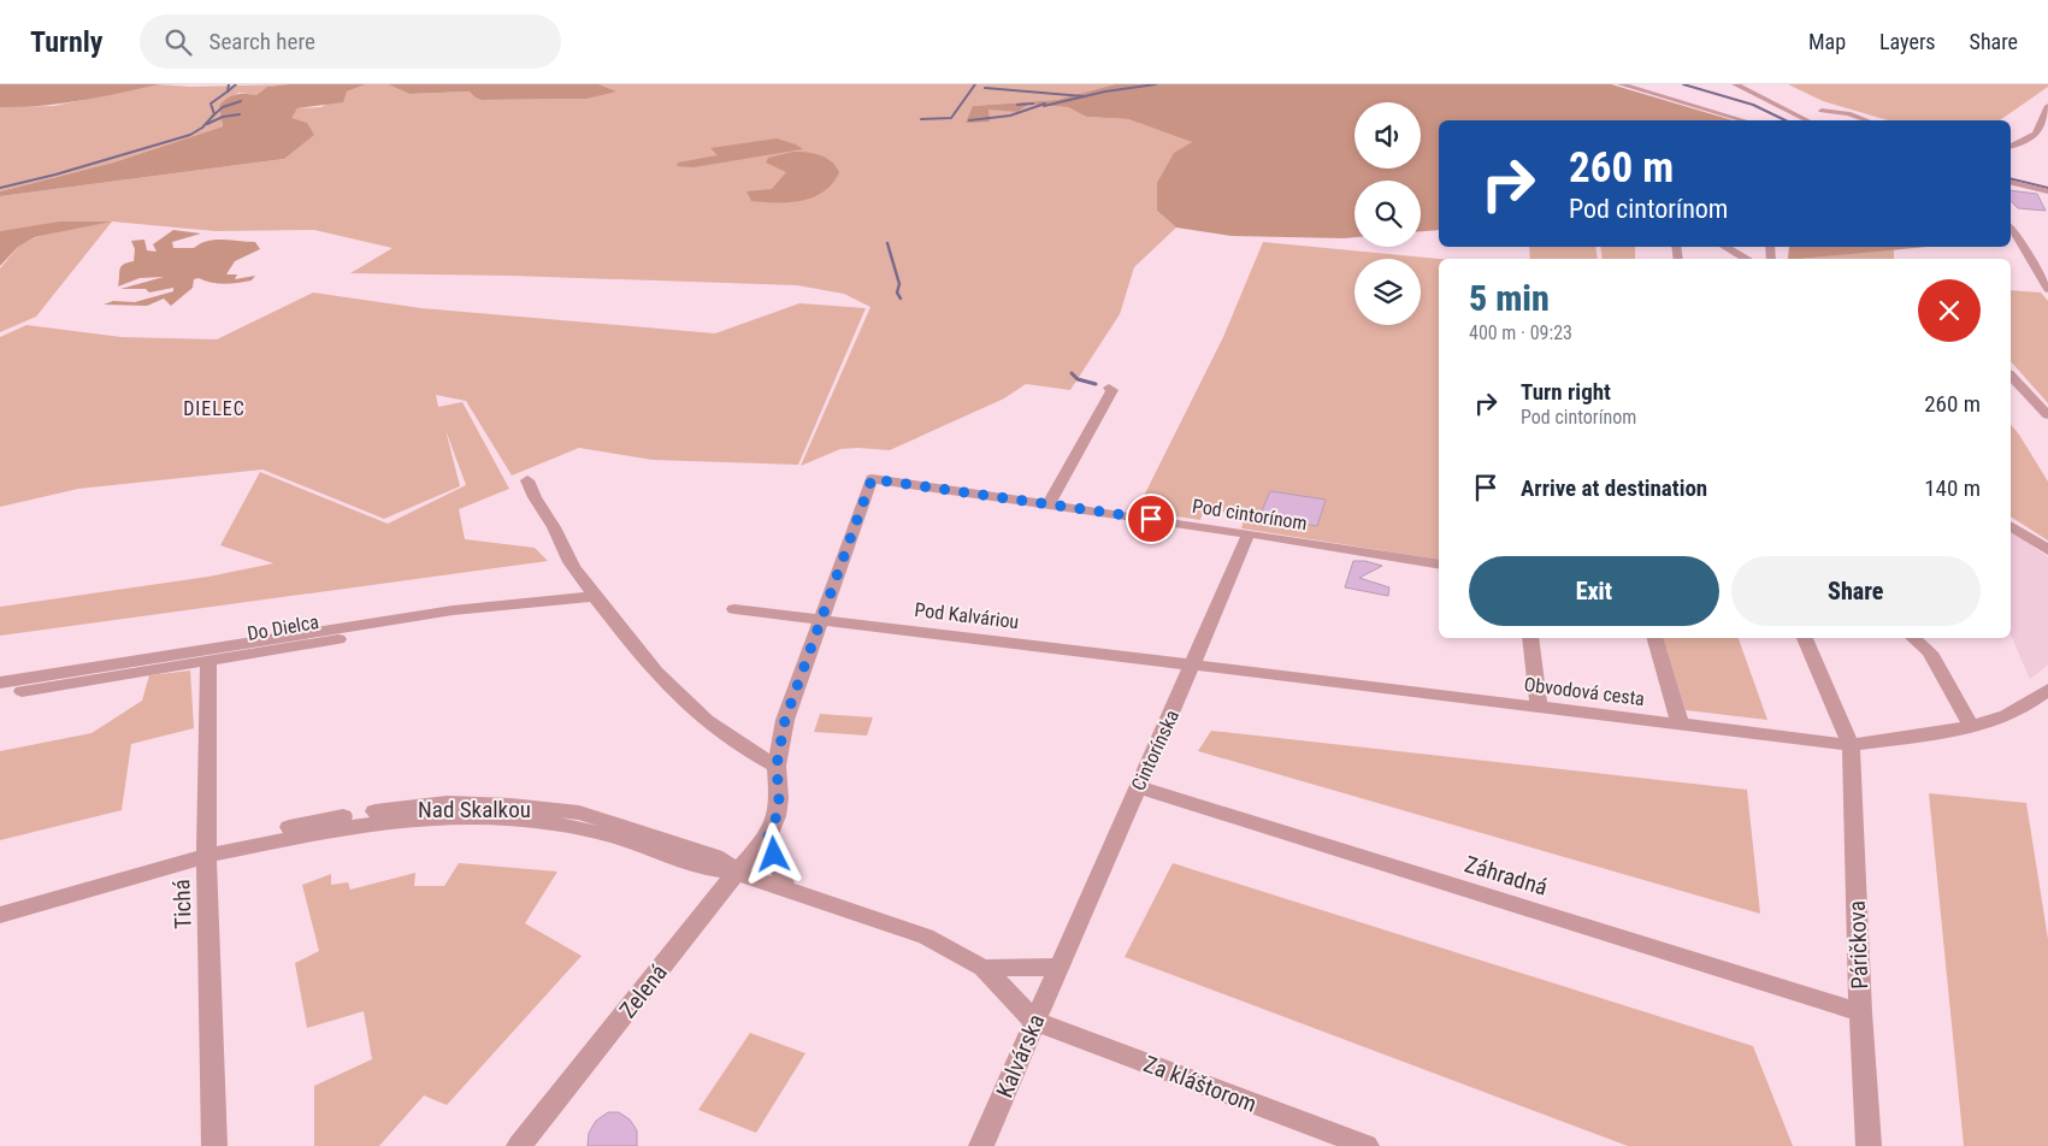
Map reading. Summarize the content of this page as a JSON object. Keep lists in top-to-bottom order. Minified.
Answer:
{"streets":{"street":["Pod cintorínom","Pod Kalváriou","Do Dielca","Obvodová cesta","Cintorínska","Nad Skalkou","Záhradná","Tichá","Páričkova","Zelená","Kalvárska","Za kláštorom"]},"crossings":[["Pod cintorínom","Cintorínska"],["Pod cintorínom","Zelená"],["Pod Kalváriou","Obvodová cesta"],["Pod Kalváriou","Cintorínska"],["Pod Kalváriou","Zelená"],["Do Dielca","Tichá"],["Obvodová cesta","Cintorínska"],["Obvodová cesta","Páričkova"],["Cintorínska","Nad Skalkou"],["Cintorínska","Záhradná"],["Cintorínska","Kalvárska"],["Nad Skalkou","Tichá"],["Nad Skalkou","Zelená"],["Nad Skalkou","Kalvárska"],["Nad Skalkou","Za kláštorom"],["Záhradná","Páričkova"],["Kalvárska","Za kláštorom"]],"districts":["DIELEC"],"page":{"header":"Turnly","search":"Search here","nav":["Map","Layers","Share"],"turn":["260 m","Pod cintorínom"],"heading":["5 min","400 m · 09:23"],"list":[{"name":"Turn right","note":"Pod cintorínom","value":"260 m"},{"name":"Arrive at destination","value":"140 m"}],"buttons":["Exit","Share"]}}
